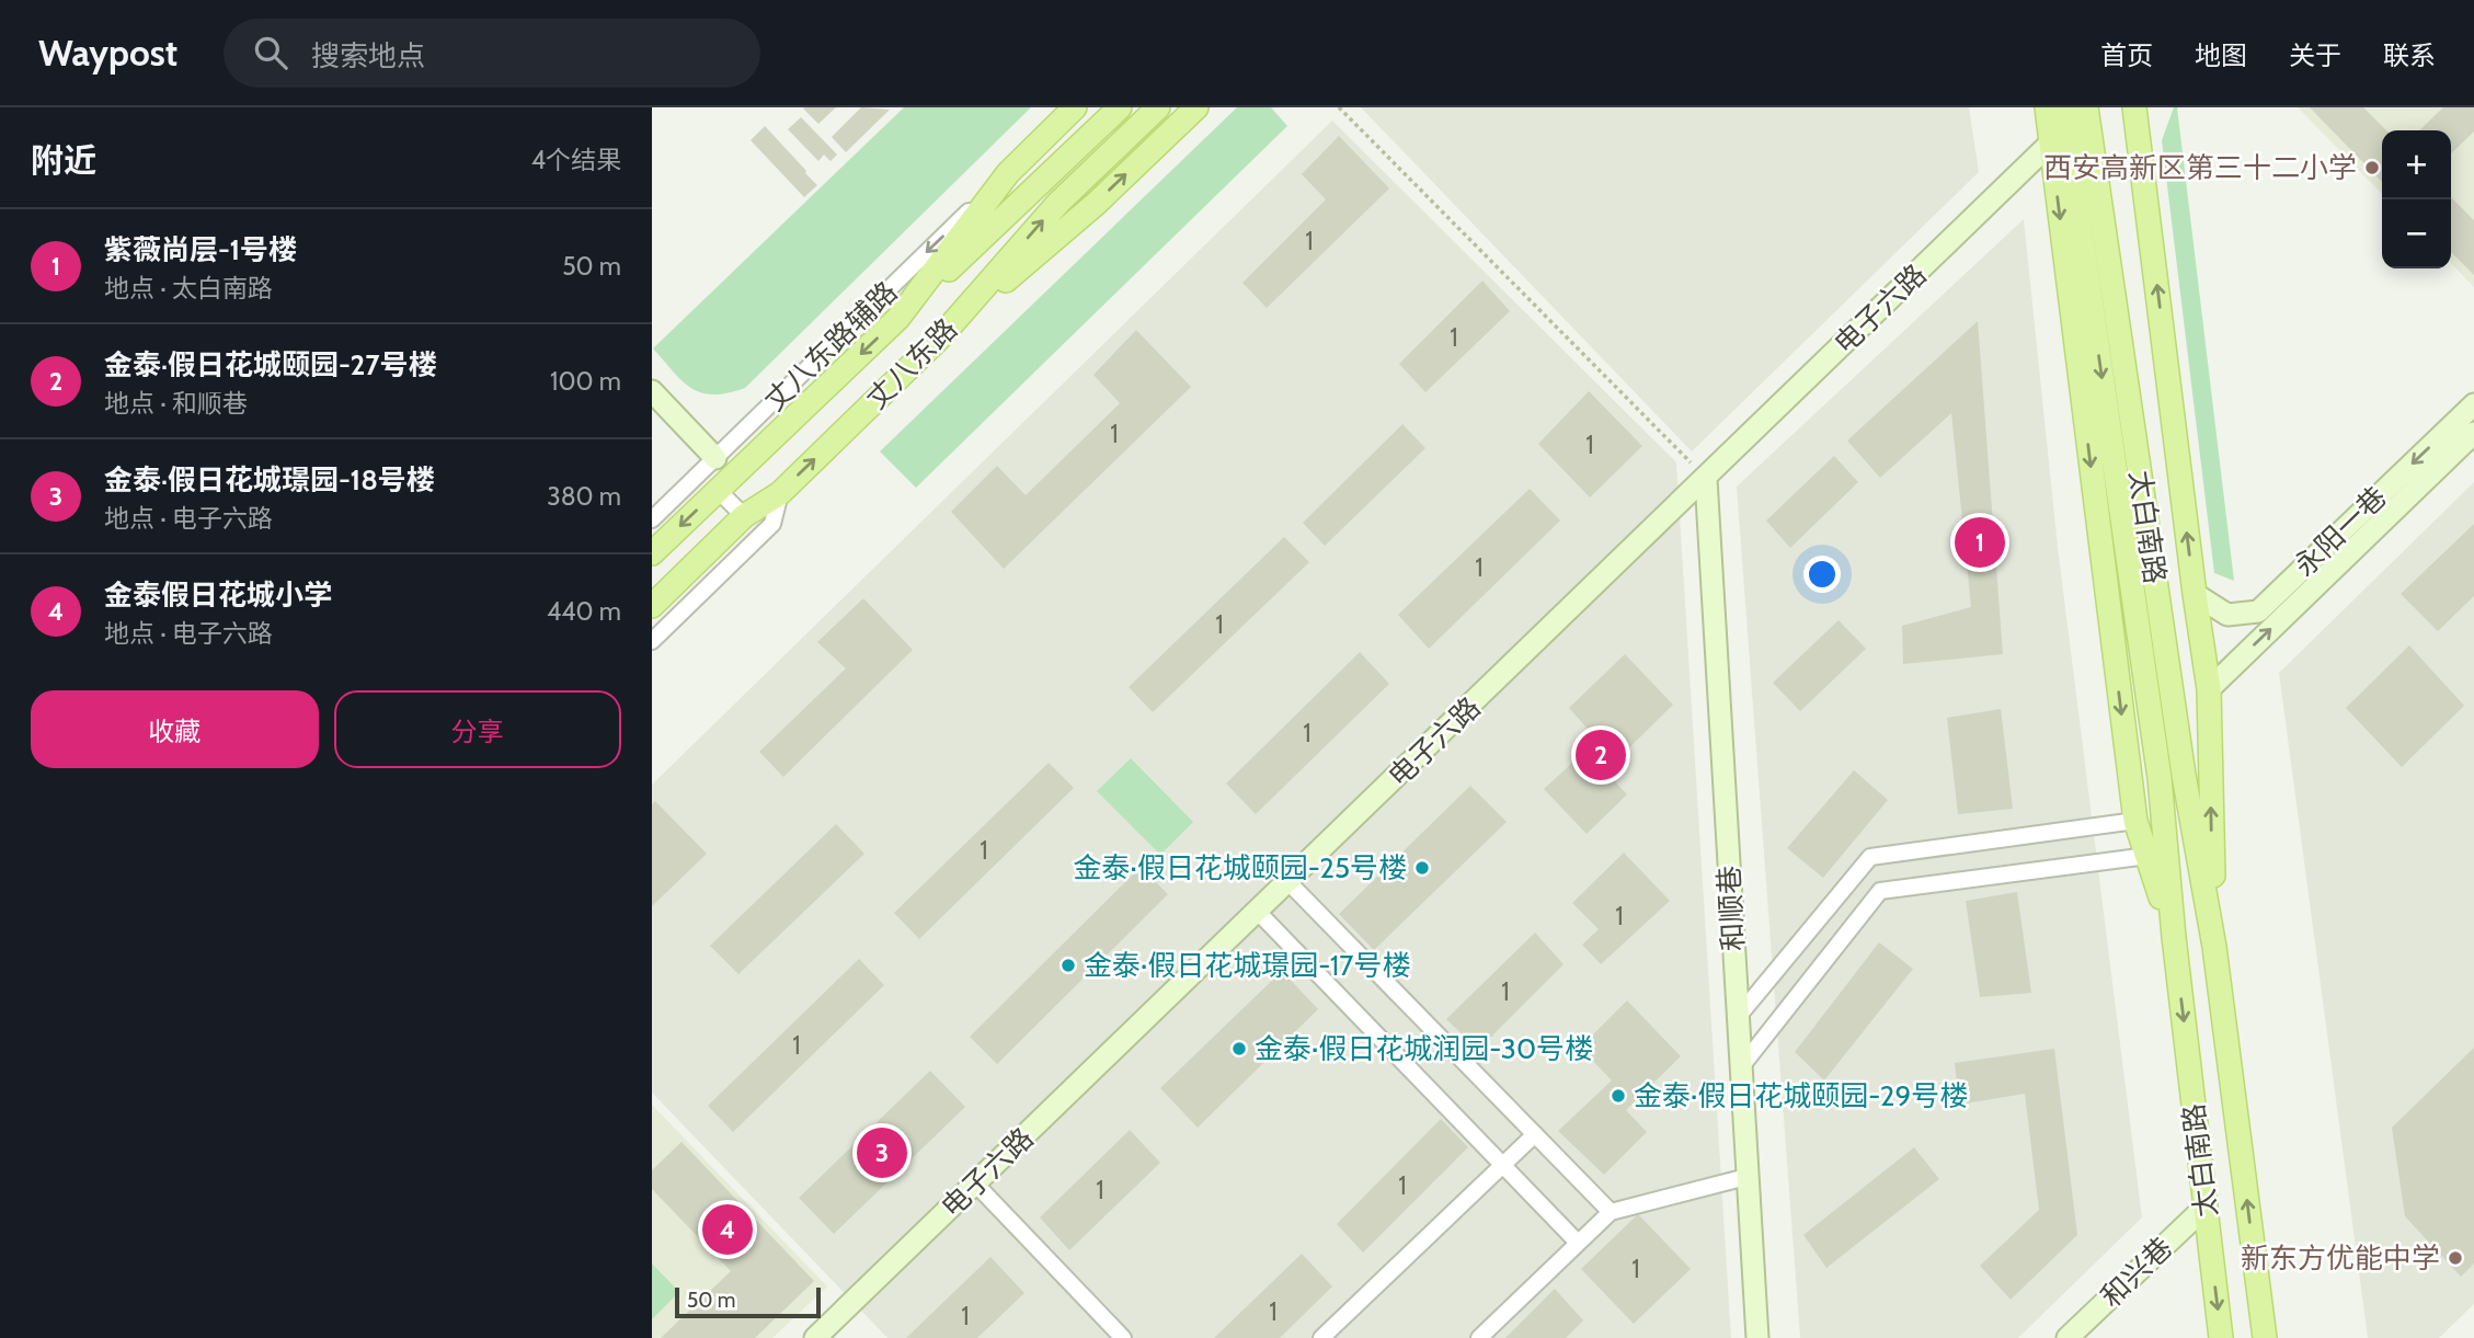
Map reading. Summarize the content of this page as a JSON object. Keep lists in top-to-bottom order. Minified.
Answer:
{"streets":{"main road":["丈八东路","太白南路"],"street":["电子六路","丈八东路辅路","永阳一巷","和顺巷","和兴巷"]},"crossings":[["电子六路","太白南路"],["电子六路","和顺巷"],["丈八东路辅路","丈八东路"],["太白南路","永阳一巷"],["太白南路","和兴巷"]],"one_way":["丈八东路辅路"],"places":["西安高新区第三十二小学","金泰·假日花城颐园-25号楼","金泰·假日花城璟园-17号楼","金泰·假日花城润园-30号楼","金泰·假日花城颐园-29号楼","新东方优能中学"],"house_numbers":["1","1","1","1","1","1","1","1","1","1","1","1","1","1","1","1"],"scale_bar":"50 m","page":{"header":"Waypost","search":"搜索地点","nav":["首页","地图","关于","联系"],"heading":["附近","4个结果"],"map_buttons":["+","−"],"list":[{"mark":"1","name":"紫薇尚层-1号楼","note":"地点 · 太白南路","value":"50 m"},{"mark":"2","name":"金泰·假日花城颐园-27号楼","note":"地点 · 和顺巷","value":"100 m"},{"mark":"3","name":"金泰·假日花城璟园-18号楼","note":"地点 · 电子六路","value":"380 m"},{"mark":"4","name":"金泰假日花城小学","note":"地点 · 电子六路","value":"440 m"}],"pins":["1","2","3","4"],"buttons":["收藏","分享"],"scale":"50 m"}}
